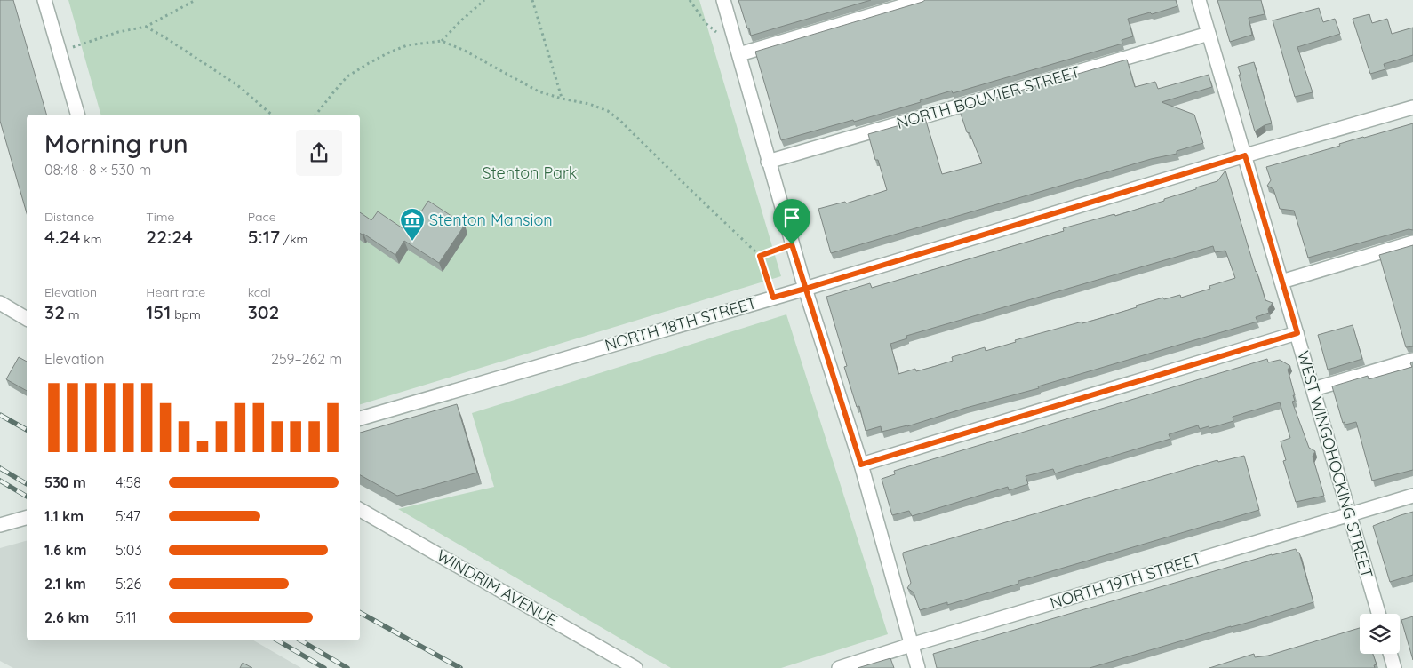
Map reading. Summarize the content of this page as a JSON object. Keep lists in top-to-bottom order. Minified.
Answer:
{"streets":{"street":["NORTH BOUVIER STREET","NORTH 18TH STREET","WEST WINGOHOCKING STREET","NORTH 19TH STREET","WINDRIM AVENUE"]},"crossings":[["NORTH BOUVIER STREET","WEST WINGOHOCKING STREET"],["NORTH 18TH STREET","WEST WINGOHOCKING STREET"],["WEST WINGOHOCKING STREET","NORTH 19TH STREET"]],"parks":["Stenton Park"],"places":{"museum":["Stenton Mansion"]},"page":{"heading":["Morning run","08:48 · 8 × 530 m"],"stats":[["Distance","4.24 km"],["Time","22:24"],["Pace","5:17 /km"],["Elevation","32 m"],["Heart rate","151 bpm"],["kcal","302"]],"chart":["Elevation","259–262 m"],"list":[{"name":"530 m","note":"4:58"},{"name":"1.1 km","note":"5:47"},{"name":"1.6 km","note":"5:03"},{"name":"2.1 km","note":"5:26"},{"name":"2.6 km","note":"5:11"}]}}
